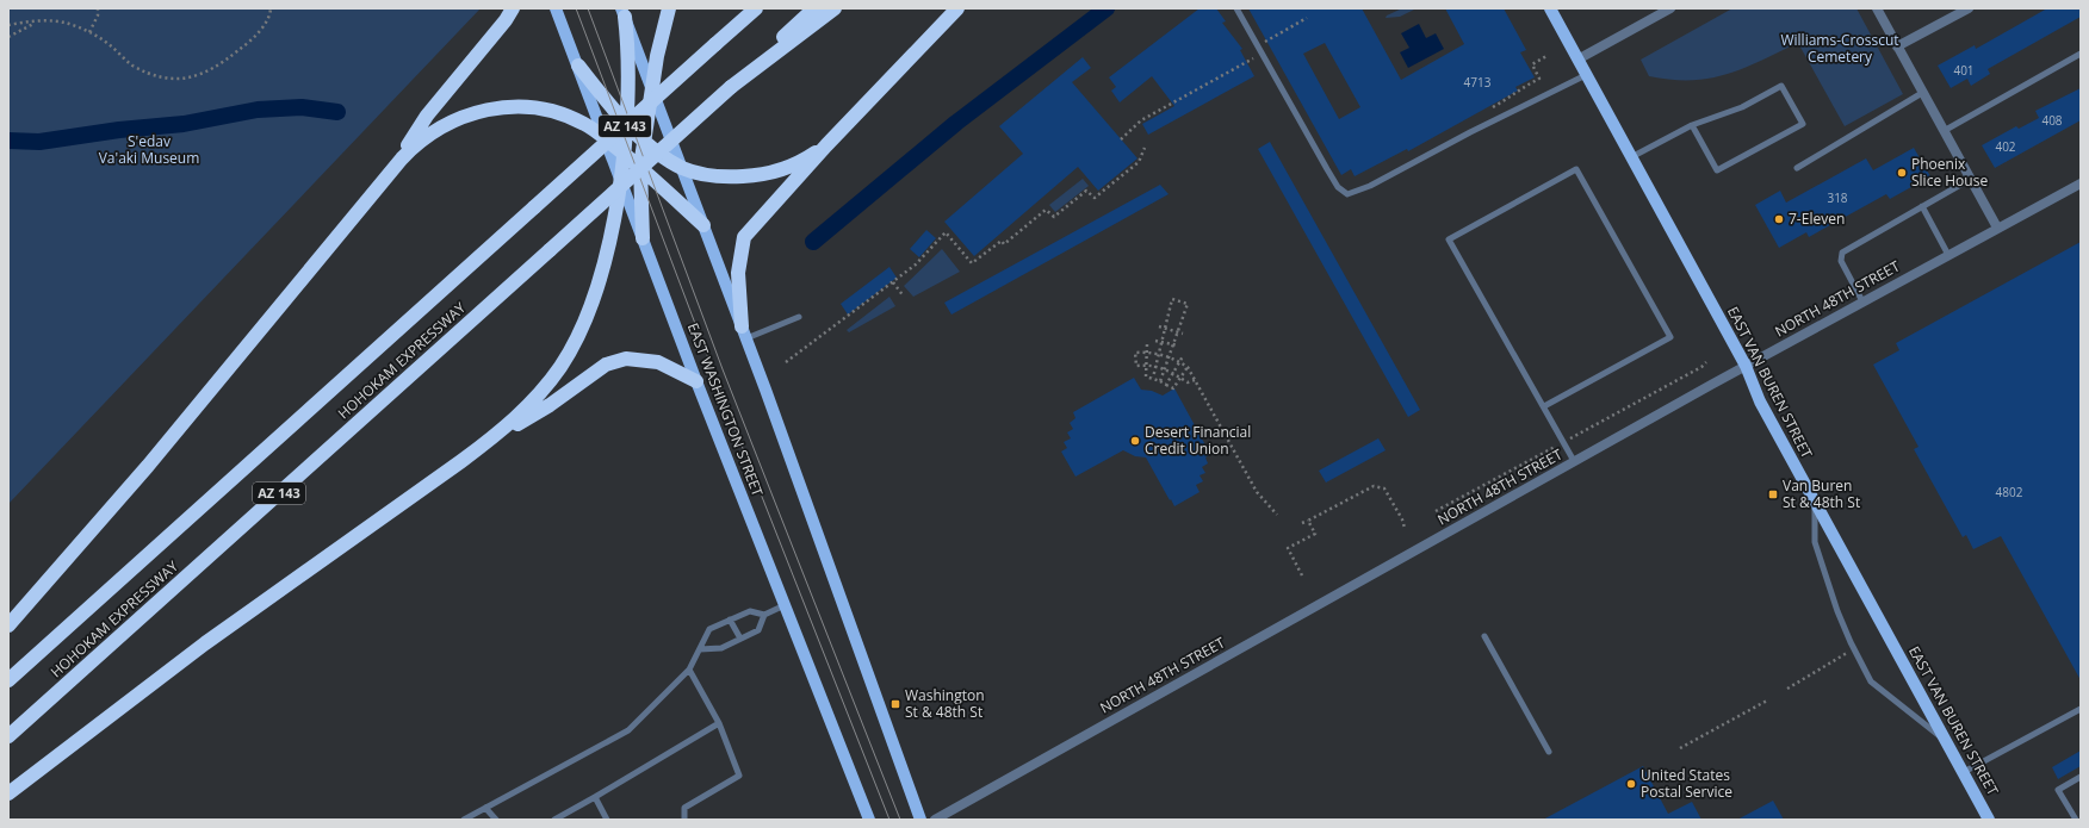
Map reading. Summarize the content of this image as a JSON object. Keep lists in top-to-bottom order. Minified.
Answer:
{"streets":{"highway":["AZ 143","HOHOKAM EXPRESSWAY"],"main road":["EAST VAN BUREN STREET","EAST WASHINGTON STREET"],"street":["NORTH 48TH STREET"]},"crossings":[["NORTH 48TH STREET","EAST VAN BUREN STREET"]],"parks":["Williams-Crosscut Cemetery","S'edav Va'aki Museum"],"places":{"other":["Phoenix Slice House","7-Eleven","Desert Financial Credit Union","United States Postal Service"],"transit":["Van Buren St & 48th St","Washington St & 48th St"]},"house_numbers":["401","4713","408","402","318","4802"]}
